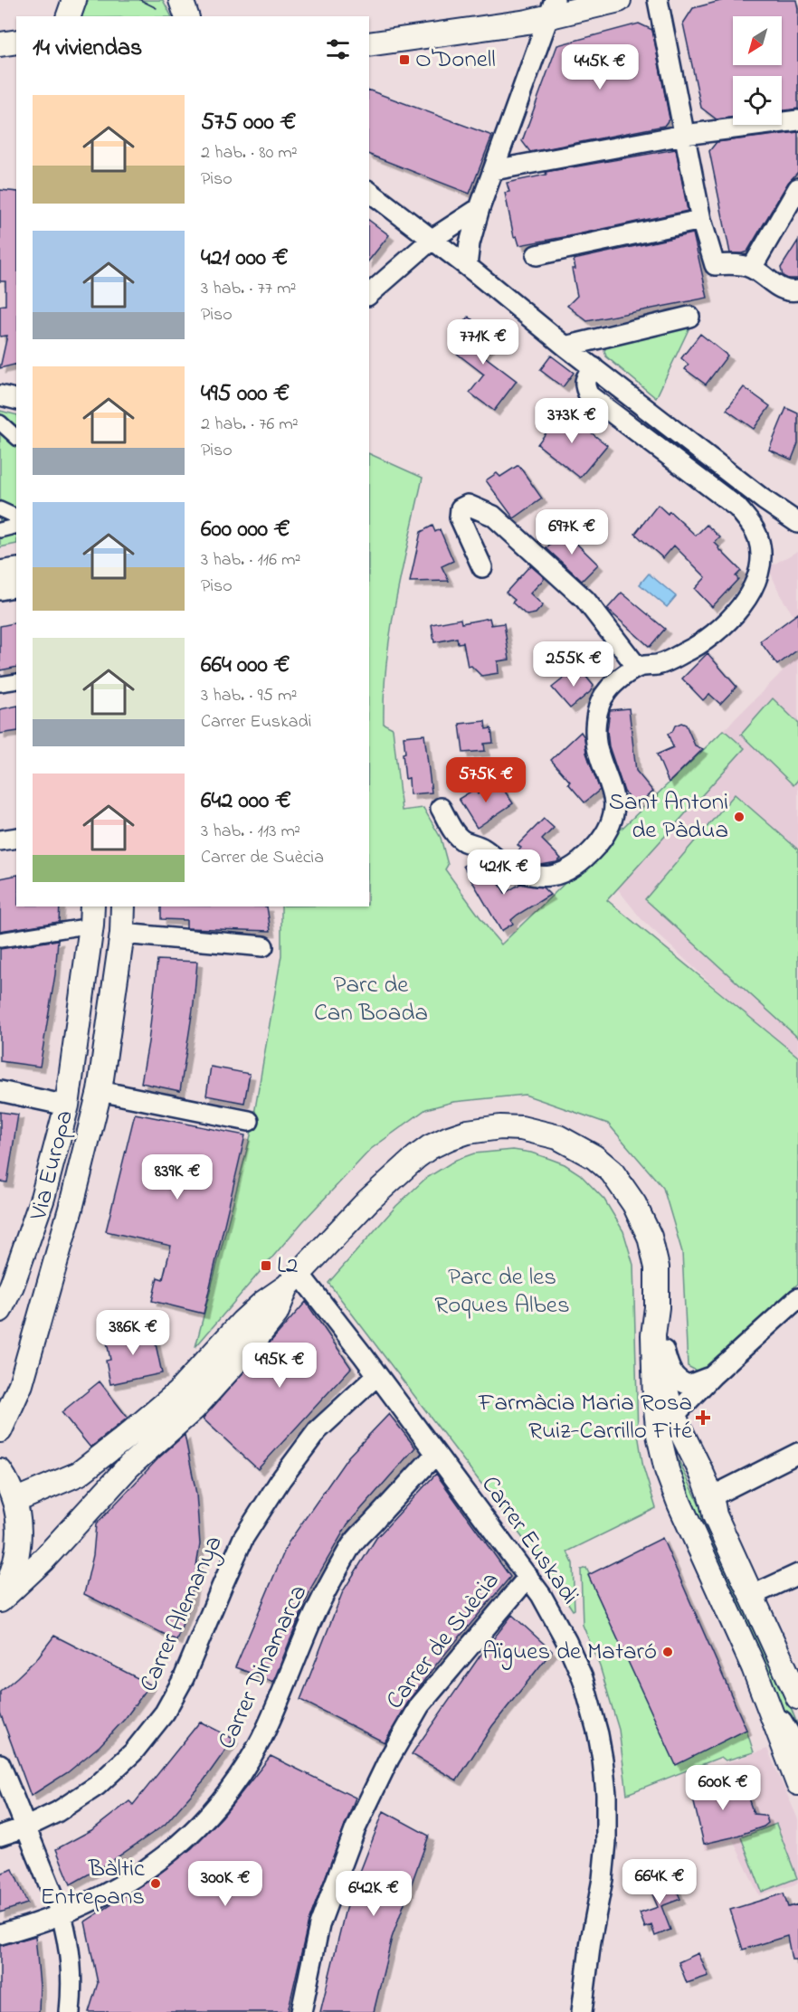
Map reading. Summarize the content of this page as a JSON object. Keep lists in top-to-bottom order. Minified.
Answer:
{"streets":{"street":["Via Europa","Carrer Euskadi","Carrer Alemanya","Carrer de Suècia","Carrer Dinamarca"]},"crossings":[["Carrer Euskadi","Carrer Alemanya"],["Carrer Euskadi","Carrer de Suècia"],["Carrer Euskadi","Carrer Dinamarca"]],"parks":["Parc de Can Boada","Parc de les Roques Albes"],"places":{"transit":["O'Donell","L2"],"other":["Sant Antoni de Pàdua","Aïgues de Mataró","Bàltic Entrepans"],"health":["Farmàcia Maria Rosa Ruiz-Carrillo Fité"]},"north":"bottom left","page":{"heading":"14 viviendas","price":["445K €","771K €","373K €","697K €","255K €","575K €","421K €","839K €","386K €","495K €","600K €","664K €","300K €","642K €"],"list":[{"name":"575 000 €","note":"2 hab. · 80 m² · Piso"},{"name":"421 000 €","note":"3 hab. · 77 m² · Piso"},{"name":"495 000 €","note":"2 hab. · 76 m² · Piso"},{"name":"600 000 €","note":"3 hab. · 116 m² · Piso"},{"name":"664 000 €","note":"3 hab. · 95 m² · Carrer Euskadi"},{"name":"642 000 €","note":"3 hab. · 113 m² · Carrer de Suècia"}]}}
